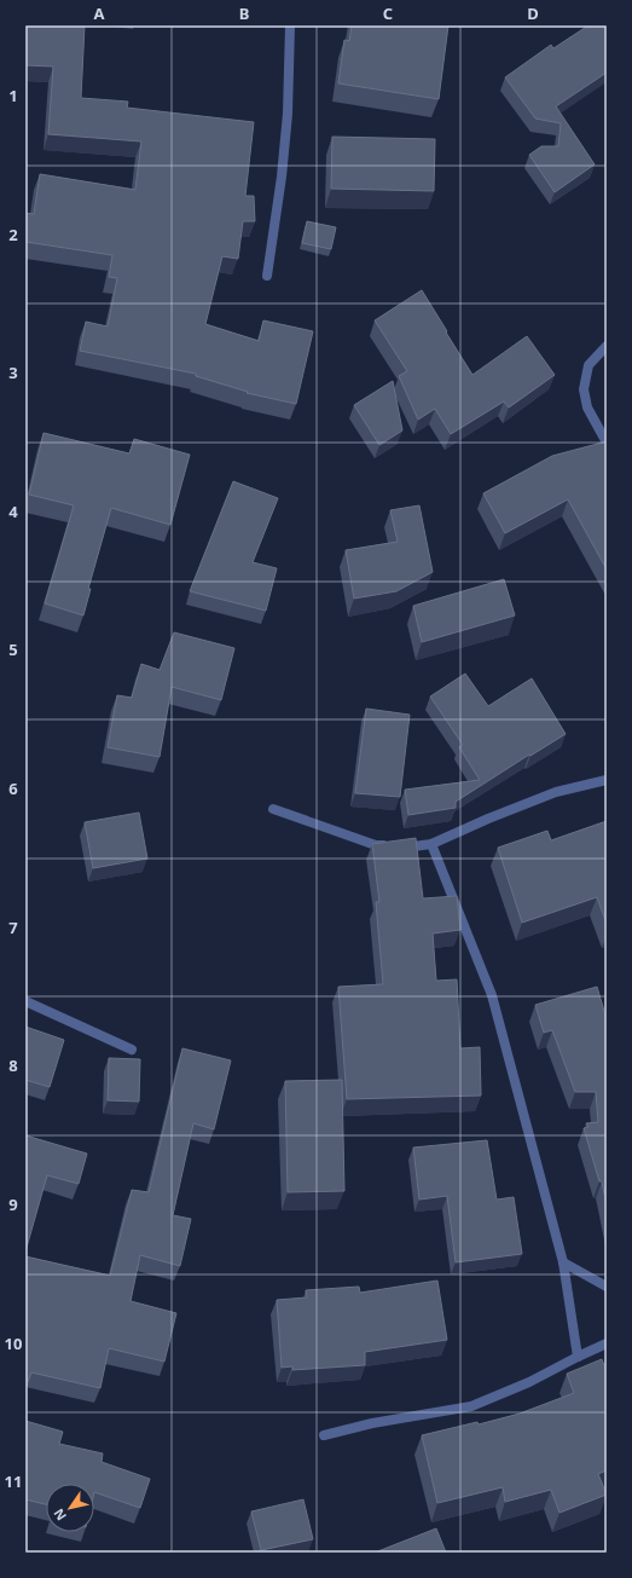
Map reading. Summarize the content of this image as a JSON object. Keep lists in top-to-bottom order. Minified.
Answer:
{"north":"bottom left","grid":{"columns":["A","B","C","D"],"rows":["1","2","3","4","5","6","7","8","9","10","11"]}}
